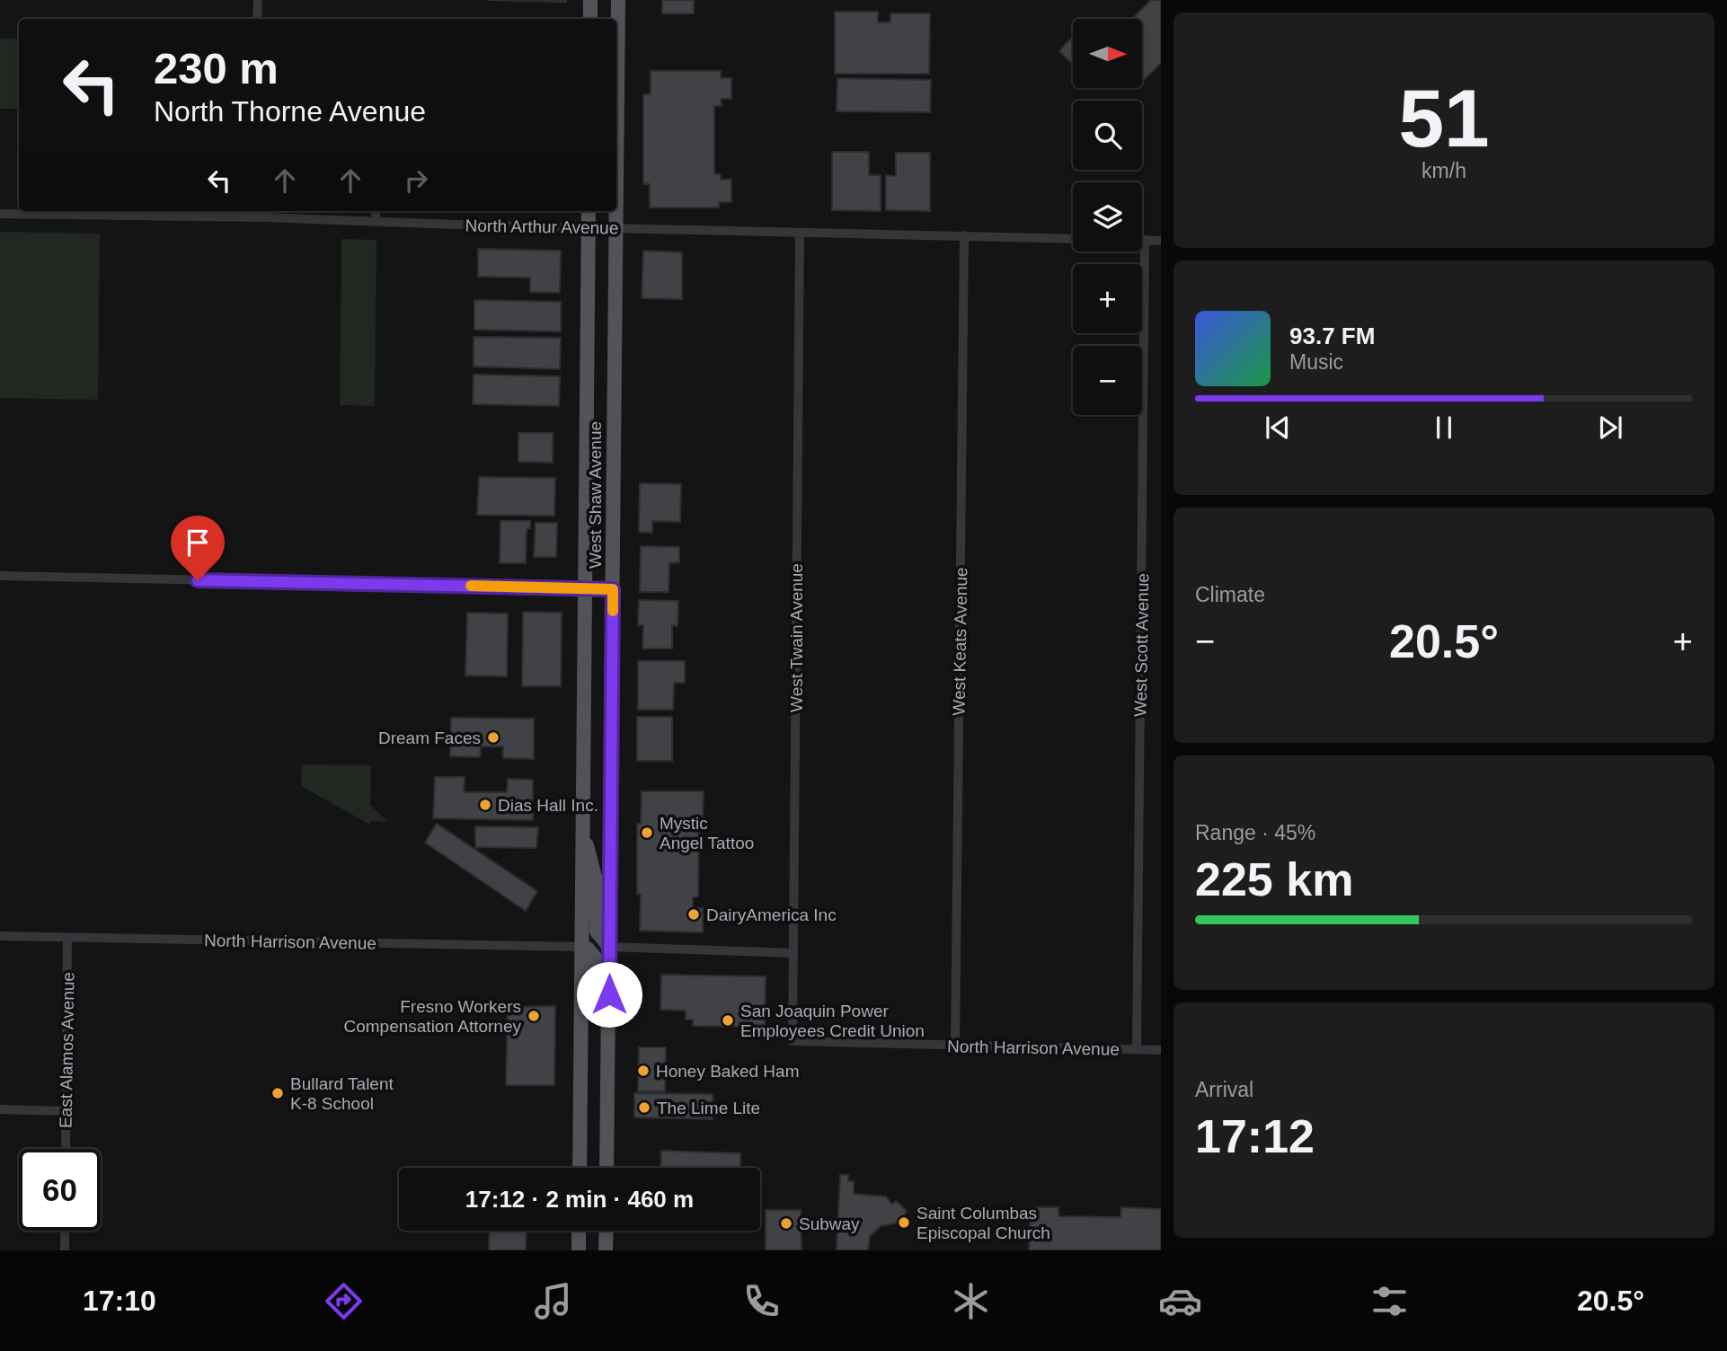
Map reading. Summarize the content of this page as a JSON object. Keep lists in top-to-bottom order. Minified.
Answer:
{"streets":{"main road":["West Shaw Avenue"],"street":["North Arthur Avenue","West Twain Avenue","West Keats Avenue","West Scott Avenue","North Harrison Avenue","East Alamos Avenue"]},"crossings":[["North Arthur Avenue","West Shaw Avenue"],["North Arthur Avenue","West Twain Avenue"],["North Arthur Avenue","West Keats Avenue"],["West Shaw Avenue","North Harrison Avenue"],["West Twain Avenue","North Harrison Avenue"],["West Keats Avenue","North Harrison Avenue"],["West Scott Avenue","North Harrison Avenue"],["North Harrison Avenue","East Alamos Avenue"]],"places":["Dream Faces","Dias Hall Inc.","Mystic Angel Tattoo","DairyAmerica Inc","Fresno Workers Compensation Attorney","San Joaquin Power Employees Credit Union","Honey Baked Ham","Bullard Talent K-8 School","The Lime Lite","Saint Columbas Episcopal Church","Subway"],"north":"right","page":{"tile":[["51","km/h"],"Climate",["Range · 45%","225 km"],["Arrival","17:12"]],"map_buttons":["+","−"],"turn":["230 m","North Thorne Avenue"],"song":["93.7 FM","Music"],"heat":["−","20.5°","+"],"limit":"60","trip":"17:12 · 2 min · 460 m","tabs":["17:10","20.5°"]}}
